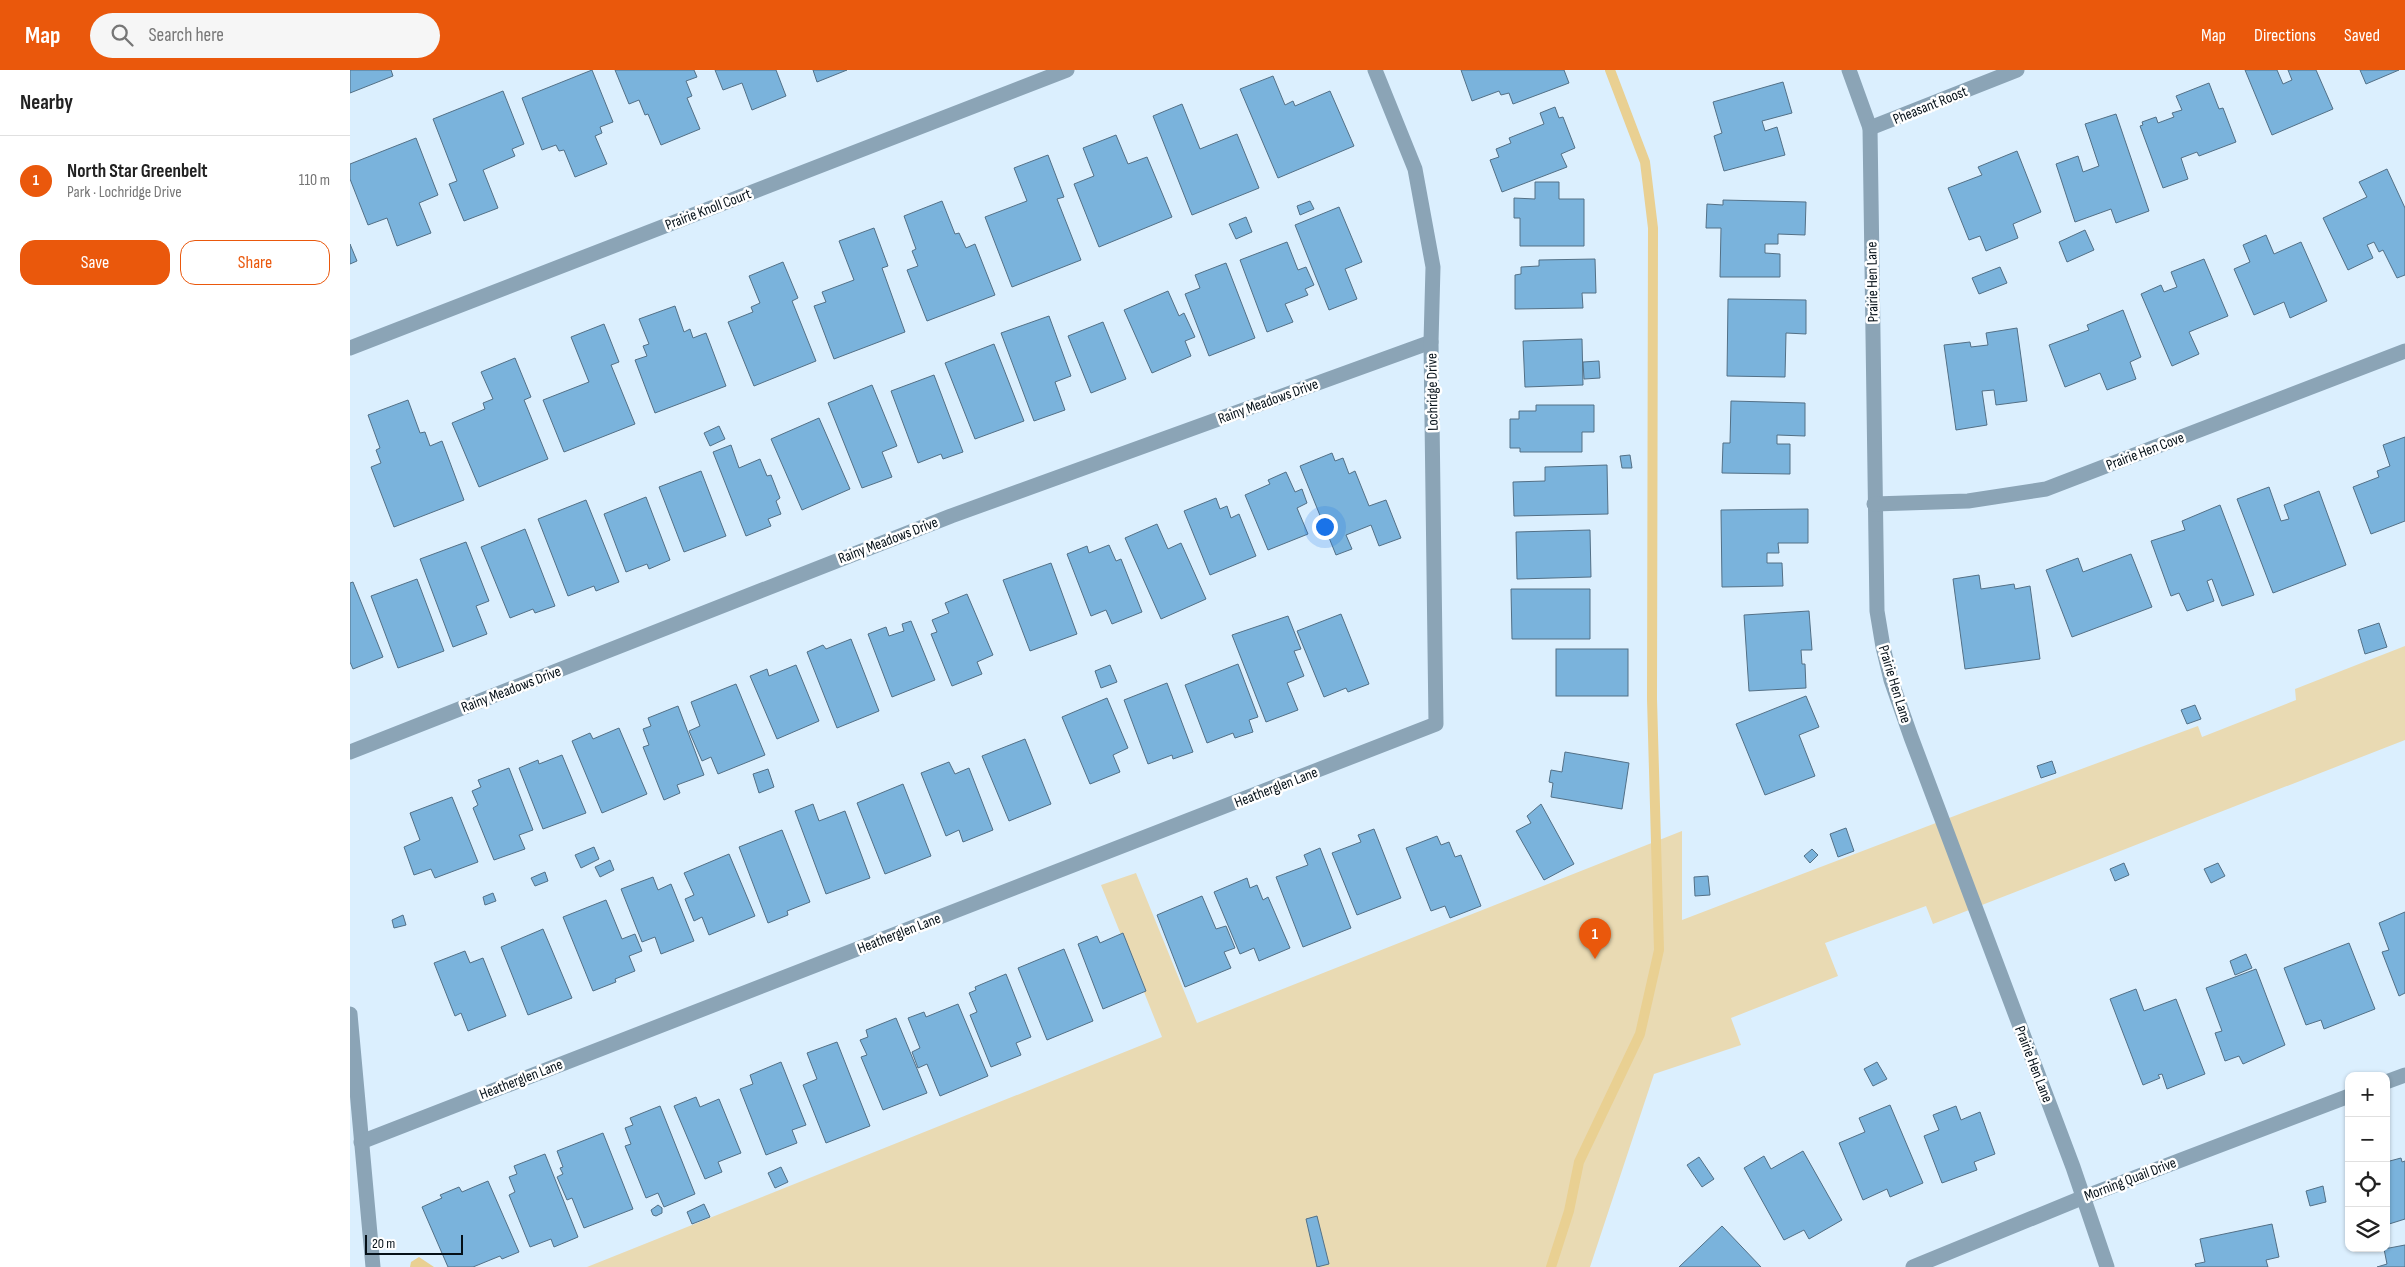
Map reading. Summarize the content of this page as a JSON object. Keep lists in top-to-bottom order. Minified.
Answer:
{"streets":{"street":["Pheasant Roost","Prairie Knoll Court","Prairie Hen Lane","Lochridge Drive","Rainy Meadows Drive","Prairie Hen Cove","Heatherglen Lane","Morning Quail Drive"]},"crossings":[["Pheasant Roost","Prairie Hen Lane"],["Prairie Hen Lane","Prairie Hen Cove"],["Prairie Hen Lane","Morning Quail Drive"],["Lochridge Drive","Rainy Meadows Drive"],["Lochridge Drive","Heatherglen Lane"]],"scale_bar":"20 m","page":{"header":"Map","search":"Search here","nav":["Map","Directions","Saved"],"heading":"Nearby","list":[{"mark":"1","name":"North Star Greenbelt","note":"Park · Lochridge Drive","value":"110 m"}],"buttons":["Save","Share"],"pins":"1","map_buttons":["+","−"],"scale":"20 m"}}
